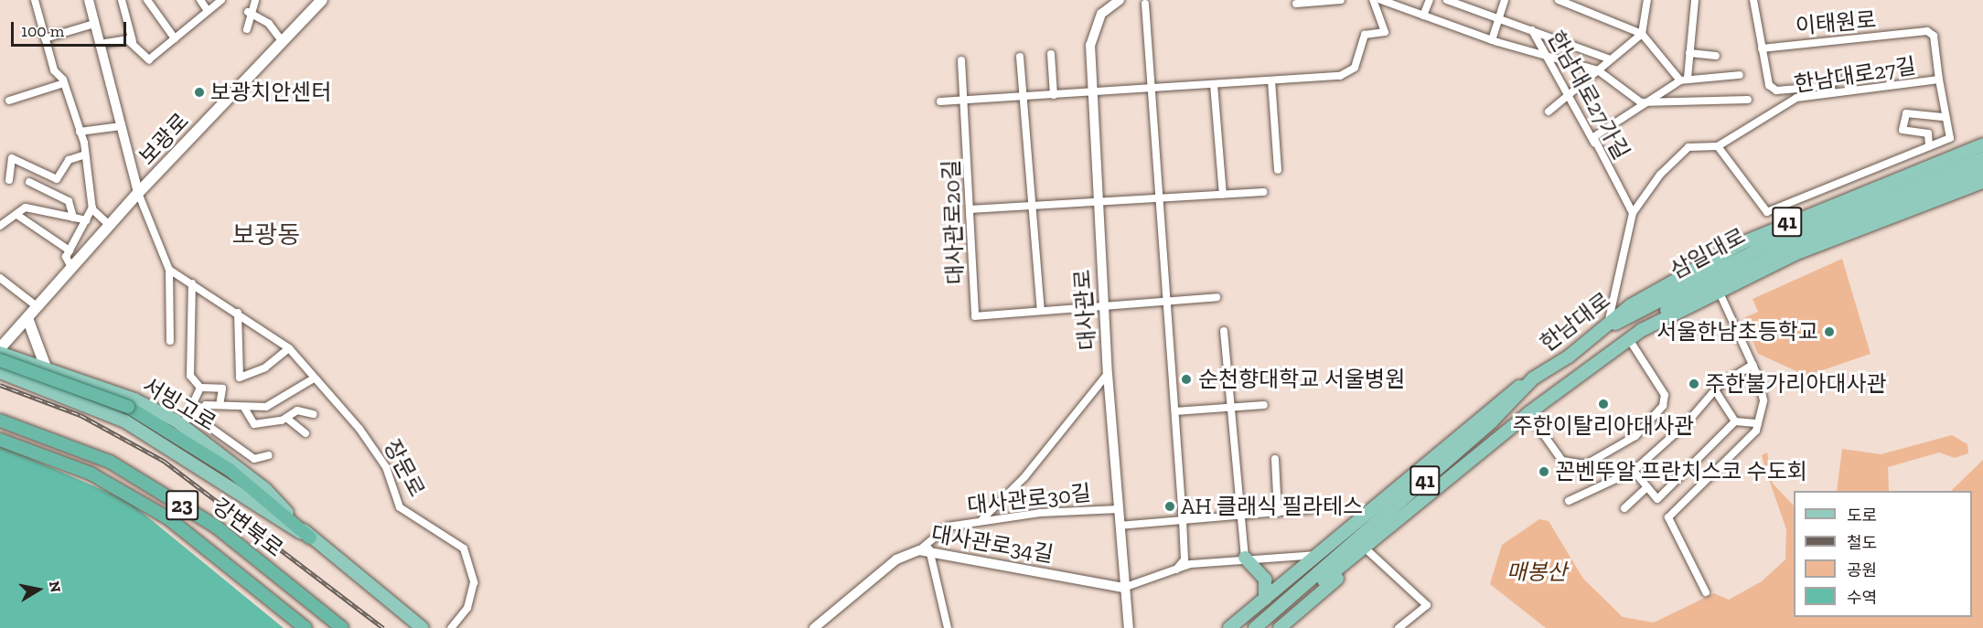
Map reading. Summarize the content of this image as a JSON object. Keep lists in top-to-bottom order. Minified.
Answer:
{"streets":{"highway":["23","강변북로"],"main road":["보광로","41","삼일대로","한남대로","서빙고로"],"street":["이태원로","한남대로27길","한남대로27가길","대사관로20길","대사관로","장문로","대사관로30길","대사관로34길"]},"crossings":[["이태원로","한남대로27길"],["대사관로20길","대사관로"],["삼일대로","한남대로"],["대사관로","대사관로30길"],["대사관로","대사관로34길"],["대사관로30길","대사관로34길"]],"districts":["보광동"],"parks":["매봉산"],"places":["보광치안센터","서울한남초등학교","순천향대학교 서울병원","주한불가리아대사관","주한이탈리아대사관","꼰벤뚜알 프란치스코 수도회","AH 클래식 필라테스"],"legend":["도로","철도","공원","수역"],"scale_bar":"100 m","north":"right"}
